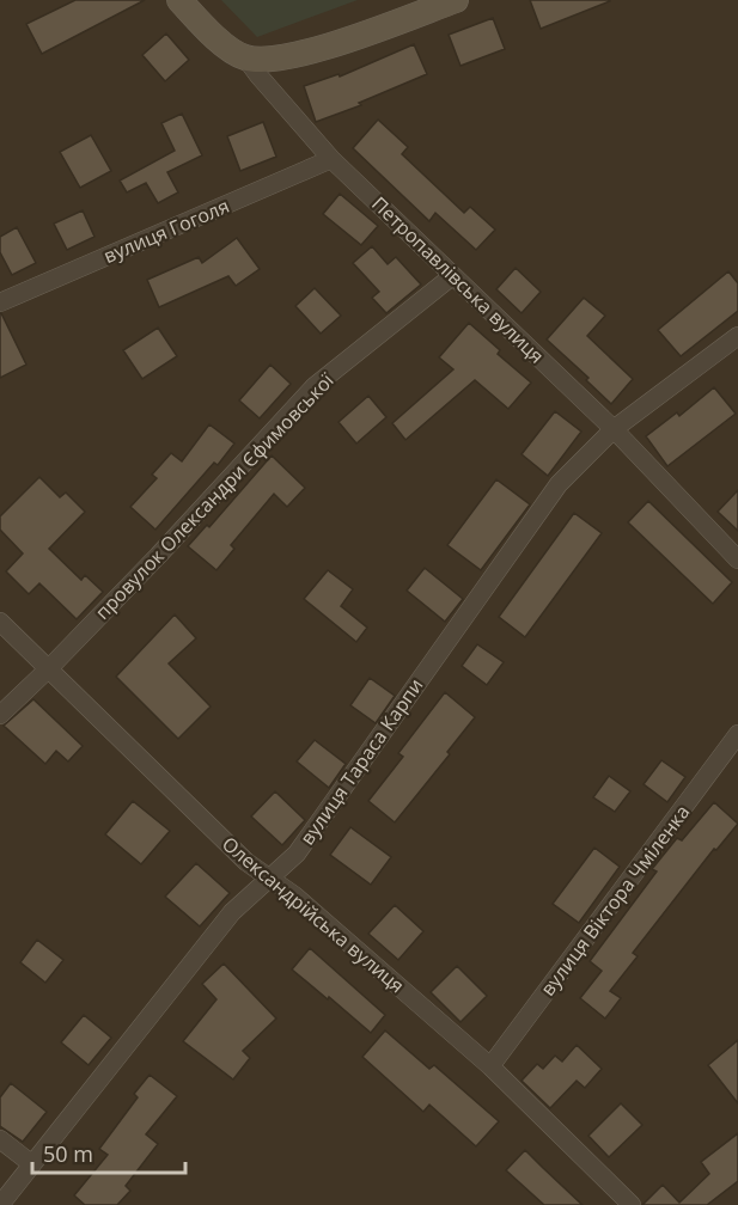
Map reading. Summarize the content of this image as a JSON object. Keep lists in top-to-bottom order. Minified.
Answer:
{"streets":{"main road":["Петропавлівська вулиця"],"street":["вулиця Гоголя","провулок Олександри Єфимовської","вулиця Тараса Карпи","вулиця Віктора Чміленка","Олександрійська вулиця"]},"crossings":[["вулиця Гоголя","Петропавлівська вулиця"],["Петропавлівська вулиця","провулок Олександри Єфимовської"],["Петропавлівська вулиця","вулиця Тараса Карпи"],["провулок Олександри Єфимовської","Олександрійська вулиця"],["вулиця Тараса Карпи","Олександрійська вулиця"],["вулиця Віктора Чміленка","Олександрійська вулиця"]],"scale_bar":"50 m"}
